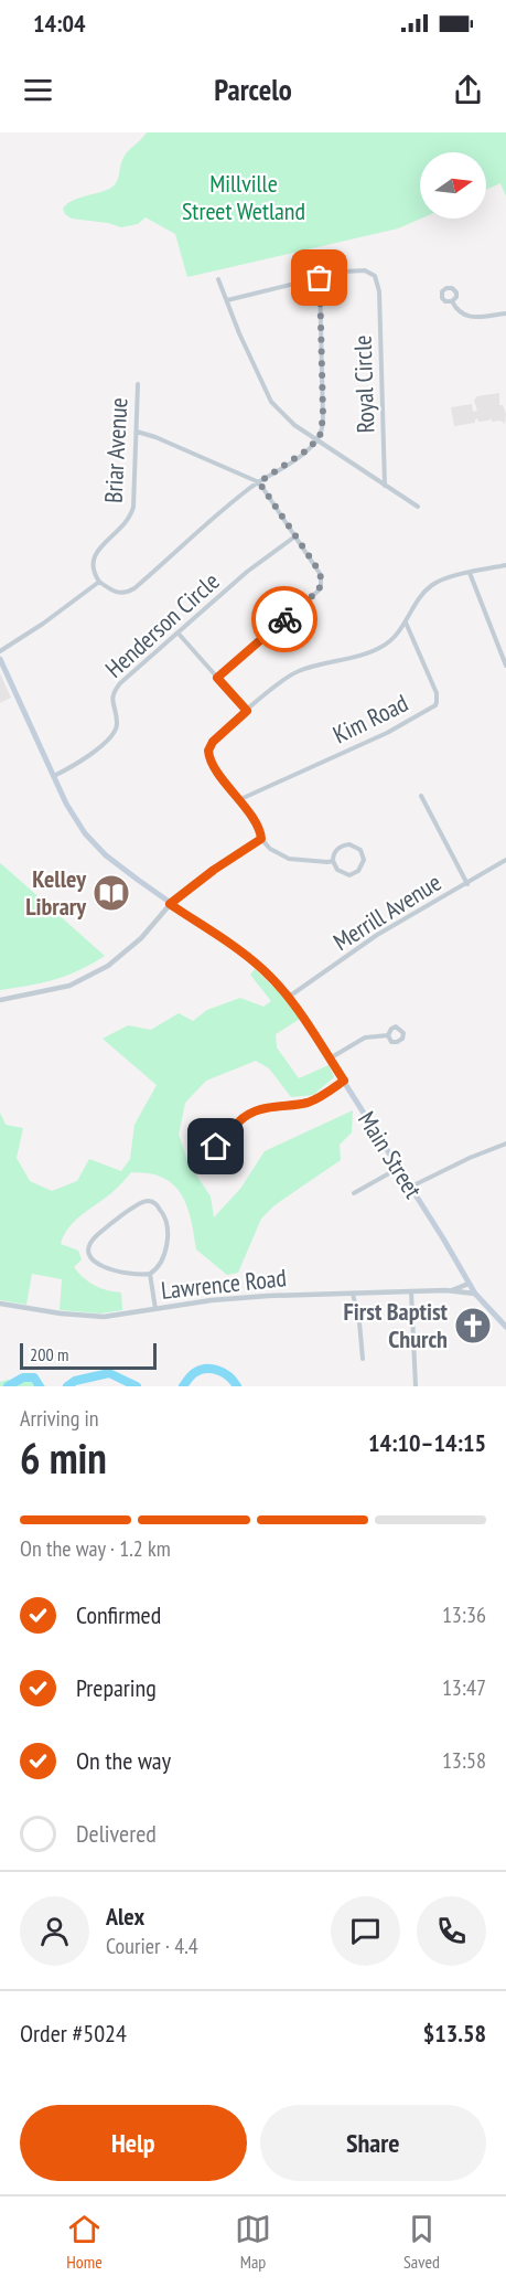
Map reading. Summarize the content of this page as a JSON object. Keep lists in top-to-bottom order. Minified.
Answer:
{"streets":{"main road":["Main Street"],"street":["Royal Circle","Briar Avenue","Henderson Circle","Kim Road","Merrill Avenue","Lawrence Road"]},"crossings":[["Henderson Circle","Main Street"],["Merrill Avenue","Main Street"],["Main Street","Lawrence Road"]],"parks":["Millville Street Wetland"],"places":{"library":["Kelley Library"],"church":["First Baptist Church"]},"scale_bar":"200 m","north":"right","page":{"status":"14:04","header":"Parcelo","scale":"200 m","heading":["6 min","Arriving in","14:10–14:15"],"panel":["Alex","Courier · 4.4","Order #5024","$13.58"],"bar":"On the way · 1.2 km","list":[["Confirmed","13:36"],["Preparing","13:47"],["On the way","13:58"],"Delivered"],"buttons":["Help","Share"],"tabs":["Home","Map","Saved"]}}
